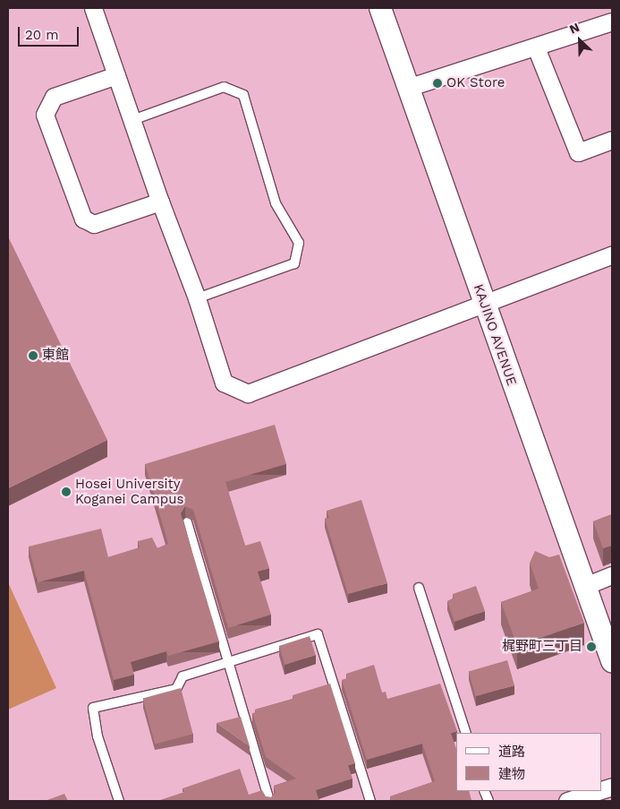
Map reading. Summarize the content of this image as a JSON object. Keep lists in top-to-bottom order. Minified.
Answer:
{"streets":{"street":["KAJINO AVENUE"]},"places":["OK Store","東館","Hosei University Koganei Campus","梶野町三丁目"],"legend":["道路","建物"],"scale_bar":"20 m","north":"top left"}
